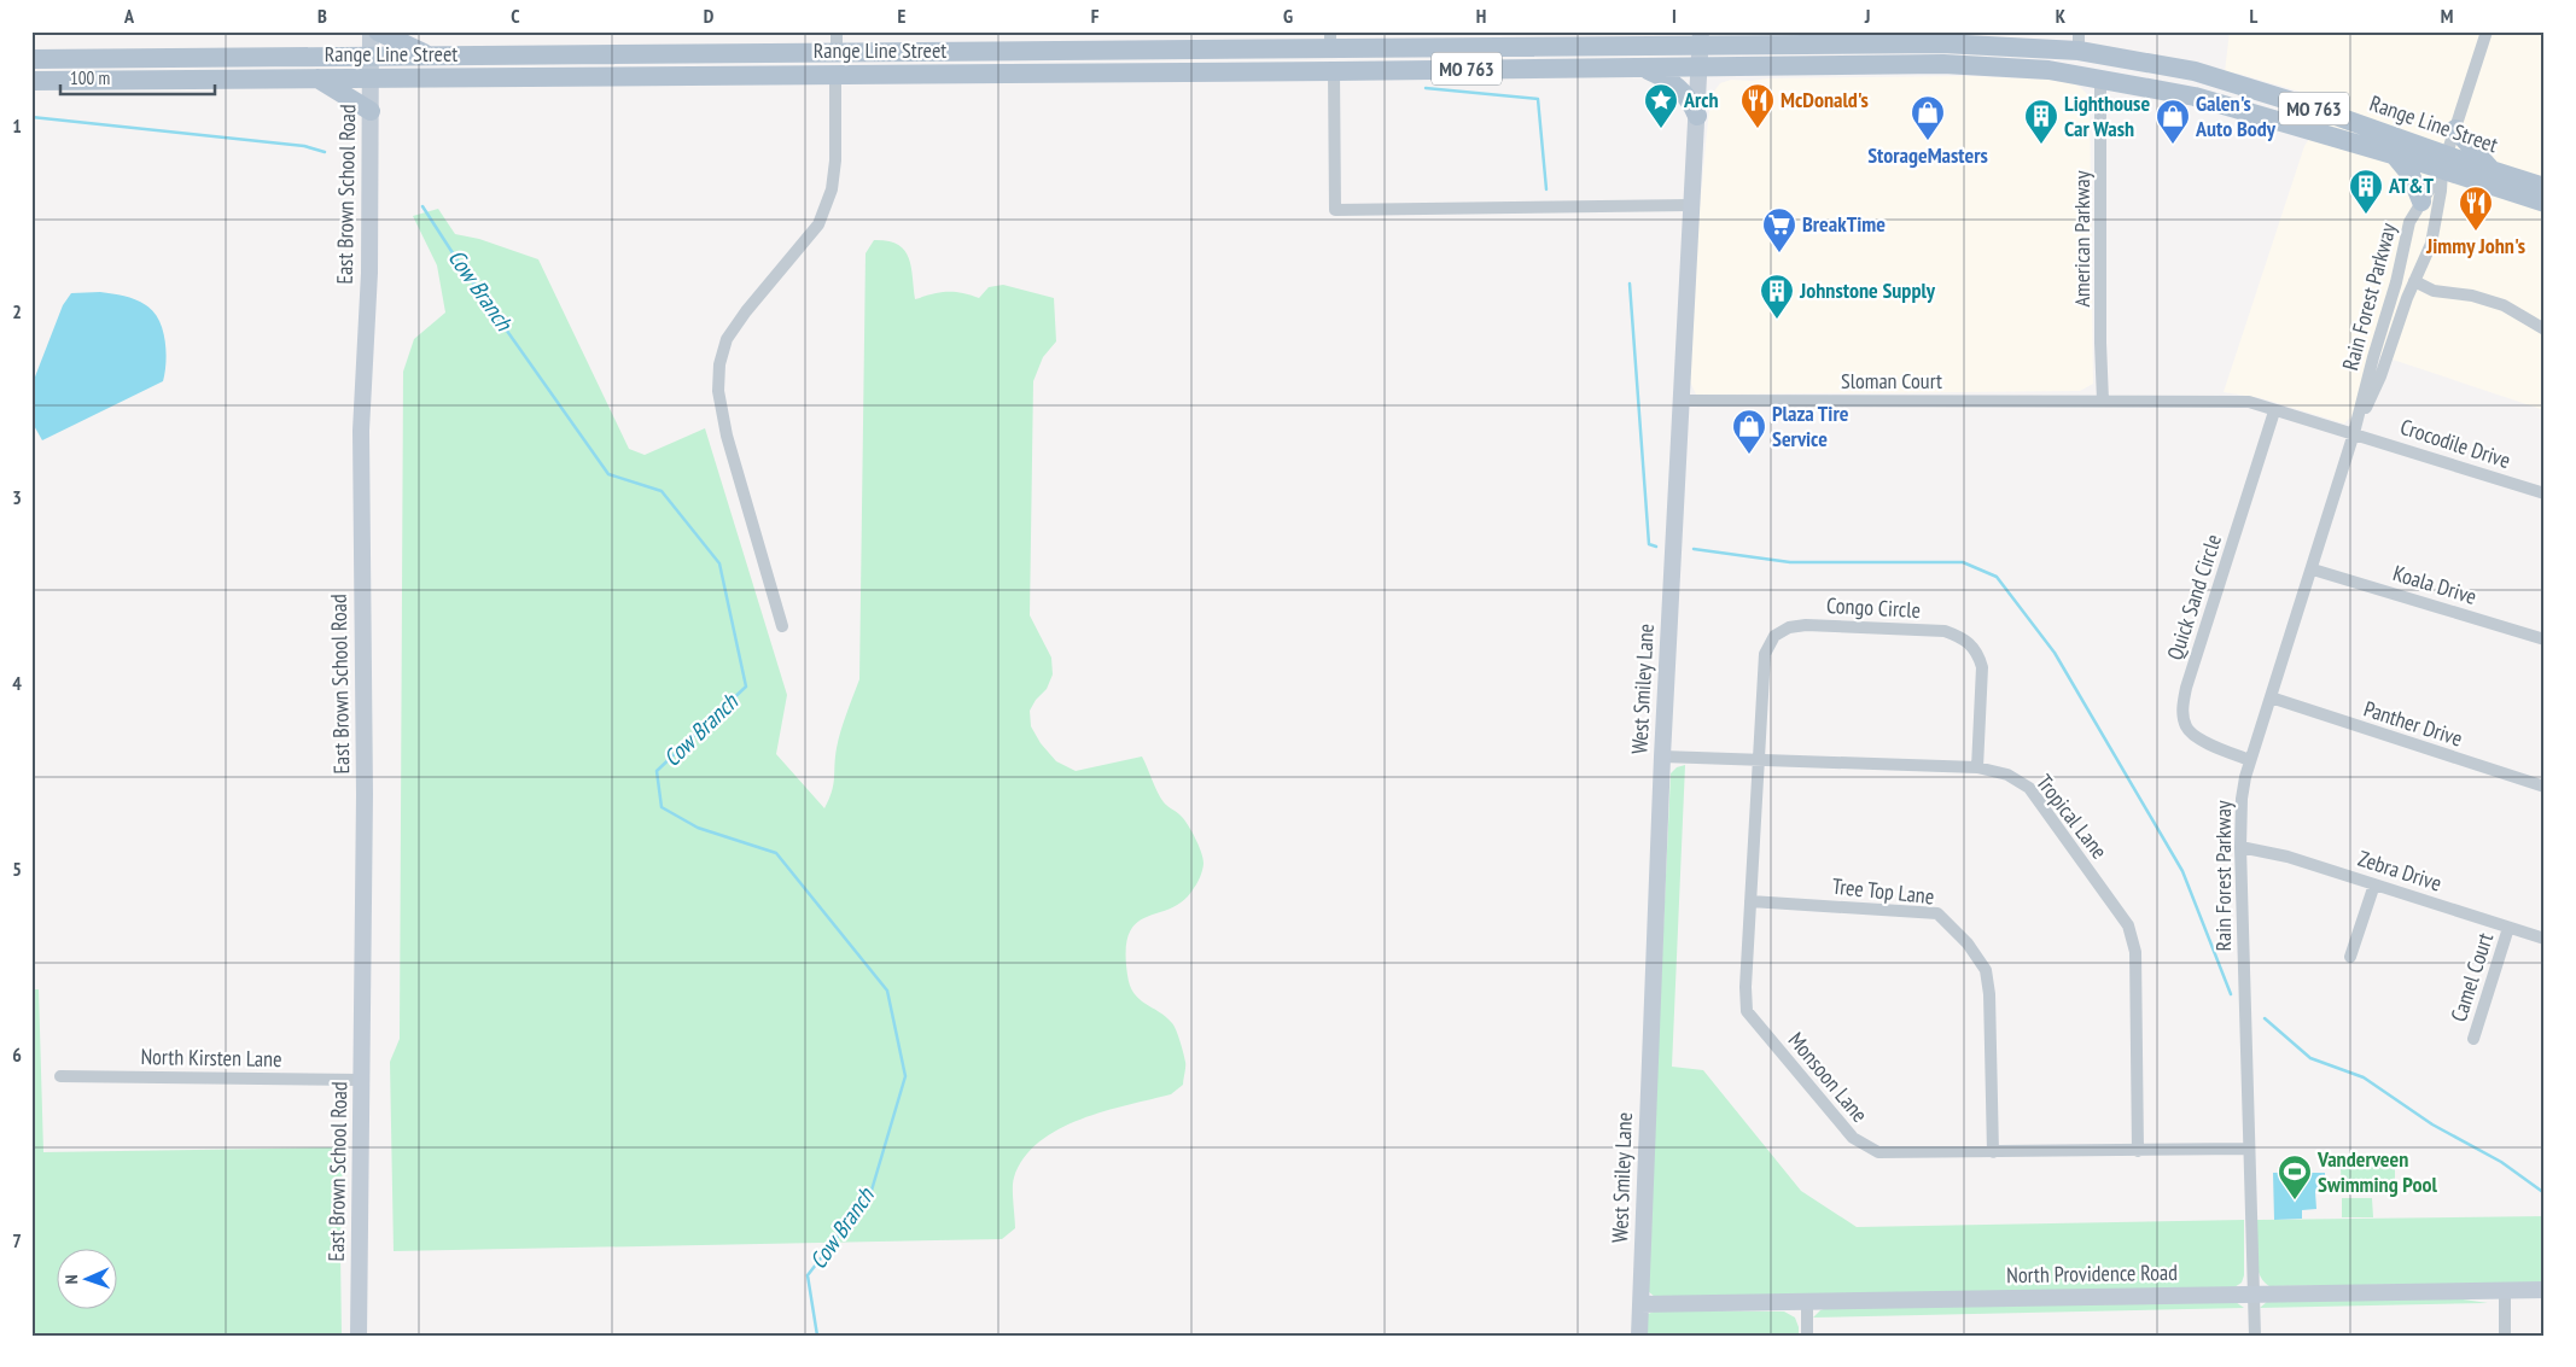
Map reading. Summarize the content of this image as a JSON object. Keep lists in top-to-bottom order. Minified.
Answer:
{"streets":{"main road":["Range Line Street","MO 763"],"street":["East Brown School Road","American Parkway","Rain Forest Parkway","Sloman Court","Crocodile Drive","Koala Drive","Quick Sand Circle","Congo Circle","West Smiley Lane","Panther Drive","Tropical Lane","Zebra Drive","Tree Top Lane","Camel Court","North Kirsten Lane","Monsoon Lane","North Providence Road"]},"crossings":[["Range Line Street","East Brown School Road"],["Range Line Street","American Parkway"],["Range Line Street","Rain Forest Parkway"],["Range Line Street","West Smiley Lane"],["East Brown School Road","North Kirsten Lane"],["American Parkway","Sloman Court"],["Rain Forest Parkway","Crocodile Drive"],["Rain Forest Parkway","Koala Drive"],["Rain Forest Parkway","Quick Sand Circle"],["Rain Forest Parkway","Panther Drive"],["Rain Forest Parkway","Zebra Drive"],["Rain Forest Parkway","Monsoon Lane"],["Rain Forest Parkway","North Providence Road"],["Sloman Court","Crocodile Drive"],["Sloman Court","Quick Sand Circle"],["Sloman Court","West Smiley Lane"],["Crocodile Drive","Quick Sand Circle"],["Congo Circle","Tropical Lane"],["Congo Circle","Monsoon Lane"],["West Smiley Lane","Tropical Lane"],["West Smiley Lane","North Providence Road"],["Tropical Lane","Monsoon Lane"],["Zebra Drive","Camel Court"],["Tree Top Lane","Monsoon Lane"]],"water":["Cow Branch"],"places":{"place":["Arch"],"restaurant":["McDonald's","Jimmy John's"],"shop":["StorageMasters","Galen's Auto Body","Plaza Tire Service"],"building":["Lighthouse Car Wash","AT&T","Johnstone Supply"],"supermarket":["BreakTime"],"sports":["Vanderveen Swimming Pool"]},"scale_bar":"100 m","north":"left","grid":{"columns":["A","B","C","D","E","F","G","H","I","J","K","L","M"],"rows":["1","2","3","4","5","6","7"]}}
